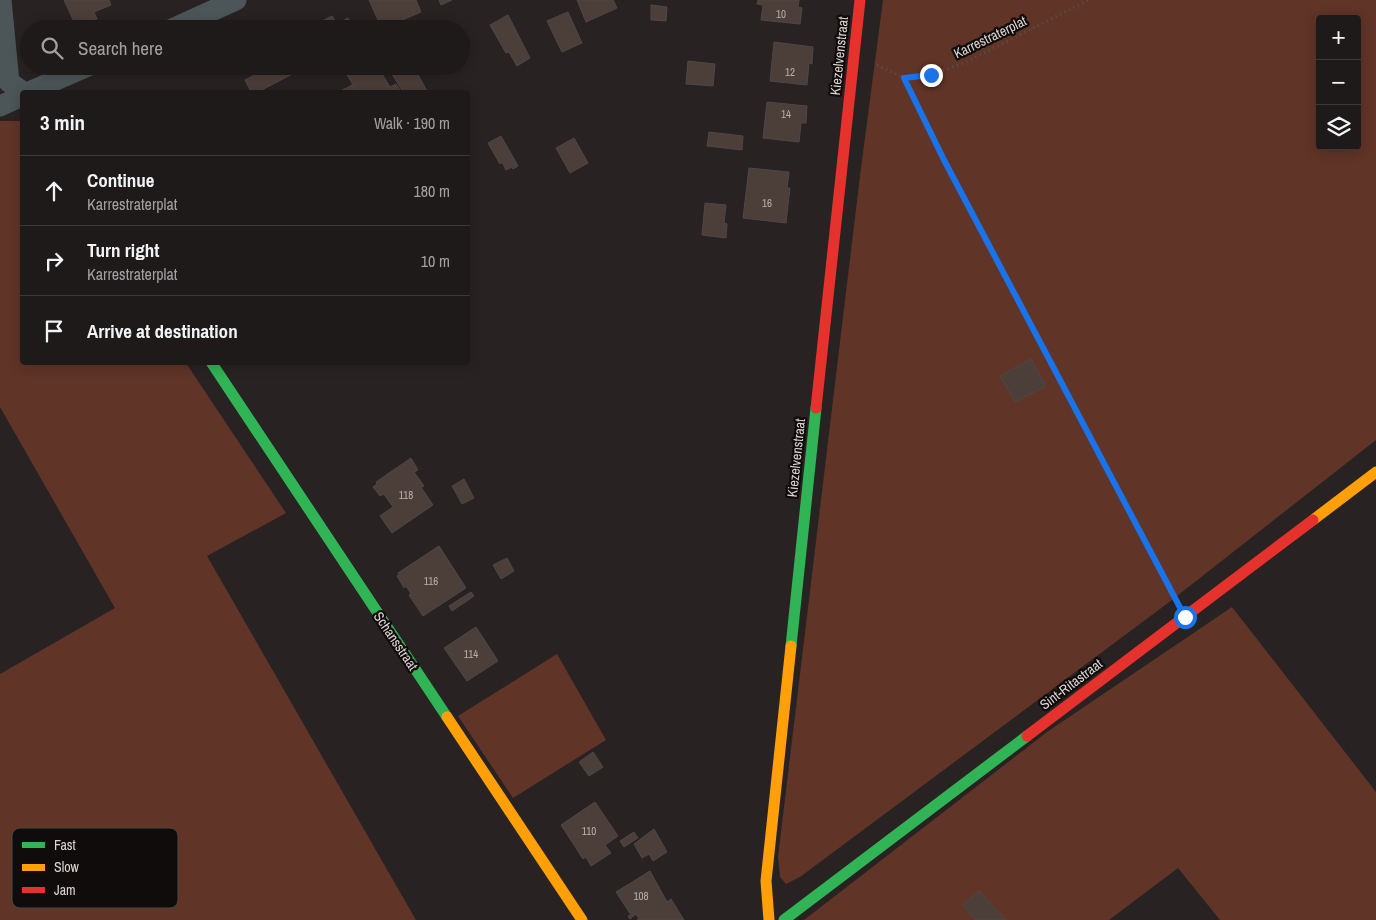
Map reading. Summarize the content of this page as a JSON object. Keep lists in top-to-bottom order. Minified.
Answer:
{"streets":{"street":["Kiezelvenstraat","Schansstraat","Sint-Ritastraat"],"path":["Karrestraterplat"]},"crossings":[["Karrestraterplat","Sint-Ritastraat"]],"house_numbers":["10","12","14","16","118","116","114","110","108"],"legend":["Fast","Slow","Jam"],"page":{"map_buttons":["+","−"],"search":"Search here","heading":["3 min","Walk · 190 m"],"list":[["Continue","Karrestraterplat","180 m"],["Turn right","Karrestraterplat","10 m"],"Arrive at destination"]}}
